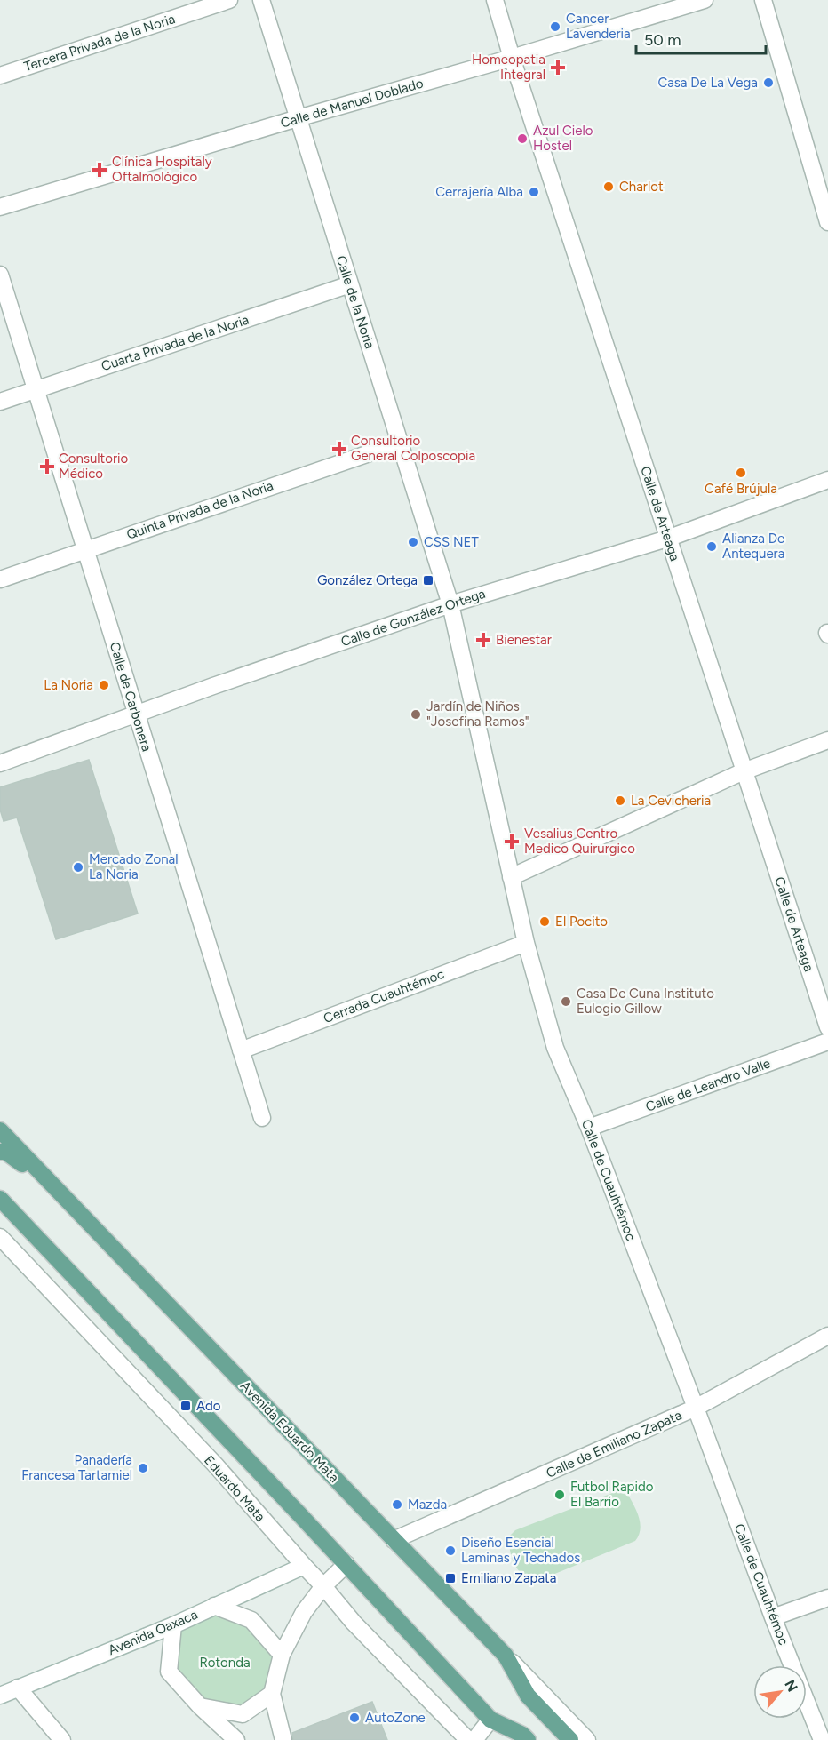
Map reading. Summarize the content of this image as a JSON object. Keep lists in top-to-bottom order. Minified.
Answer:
{"streets":{"main road":["Avenida Eduardo Mata"],"street":["Tercera Privada de la Noria","Calle de Manuel Doblado","Calle de la Noria","Cuarta Privada de la Noria","Quinta Privada de la Noria","Calle de Arteaga","Calle de González Ortega","Calle de Carbonera","Cerrada Cuauhtémoc","Calle de Leandro Valle","Calle de Cuauhtémoc","Calle de Emiliano Zapata","Eduardo Mata","Avenida Oaxaca"]},"crossings":[["Calle de Manuel Doblado","Calle de la Noria"],["Calle de Manuel Doblado","Calle de Arteaga"],["Calle de la Noria","Cuarta Privada de la Noria"],["Calle de la Noria","Quinta Privada de la Noria"],["Calle de la Noria","Calle de González Ortega"],["Calle de la Noria","Calle de Cuauhtémoc"],["Cuarta Privada de la Noria","Calle de Carbonera"],["Quinta Privada de la Noria","Calle de Carbonera"],["Calle de Arteaga","Calle de González Ortega"],["Calle de González Ortega","Calle de Carbonera"],["Calle de González Ortega","Calle de Cuauhtémoc"],["Calle de Carbonera","Cerrada Cuauhtémoc"],["Cerrada Cuauhtémoc","Calle de Cuauhtémoc"],["Calle de Leandro Valle","Calle de Cuauhtémoc"],["Calle de Cuauhtémoc","Calle de Emiliano Zapata"],["Avenida Eduardo Mata","Calle de Emiliano Zapata"],["Eduardo Mata","Avenida Oaxaca"]],"parks":["Rotonda"],"places":{"other":["Cancer Lavenderia","Casa De La Vega","Azul Cielo Hostel","Charlot","Cerrajería Alba","Café Brújula","CSS NET","Alianza De Antequera","La Noria","Jardín de Niños \"Josefina Ramos\"","La Cevicheria","Mercado Zonal La Noria","El Pocito","Casa De Cuna Instituto Eulogio Gillow","Panadería Francesa Tartamiel","Futbol Rapido El Barrio","Mazda","Diseño Esencial Laminas y Techados","AutoZone"],"health":["Homeopatia Integral","Clínica Hospitaly Oftalmológico","Consultorio General Colposcopia","Consultorio Médico","Bienestar","Vesalius Centro Medico Quirurgico"],"transit":["González Ortega","Ado","Emiliano Zapata"]},"scale_bar":"50 m","north":"top right"}
